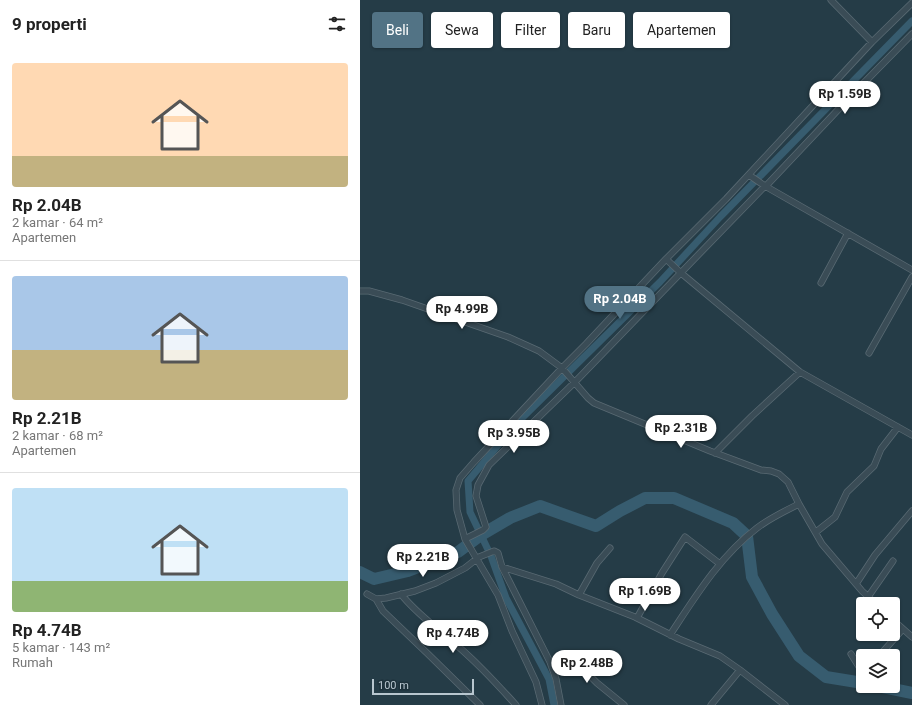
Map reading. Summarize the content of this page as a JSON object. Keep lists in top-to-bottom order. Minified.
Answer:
{"scale_bar":"100 m","page":{"heading":"9 properti","chip":["Beli","Sewa","Filter","Baru","Apartemen"],"list":[{"name":"Rp 2.04B","note":"2 kamar · 64 m² · Apartemen"},{"name":"Rp 2.21B","note":"2 kamar · 68 m² · Apartemen"},{"name":"Rp 4.74B","note":"5 kamar · 143 m² · Rumah"}],"price":["Rp 1.59B","Rp 2.04B","Rp 4.99B","Rp 2.31B","Rp 3.95B","Rp 2.21B","Rp 1.69B","Rp 4.74B","Rp 2.48B"],"scale":"100 m"}}
